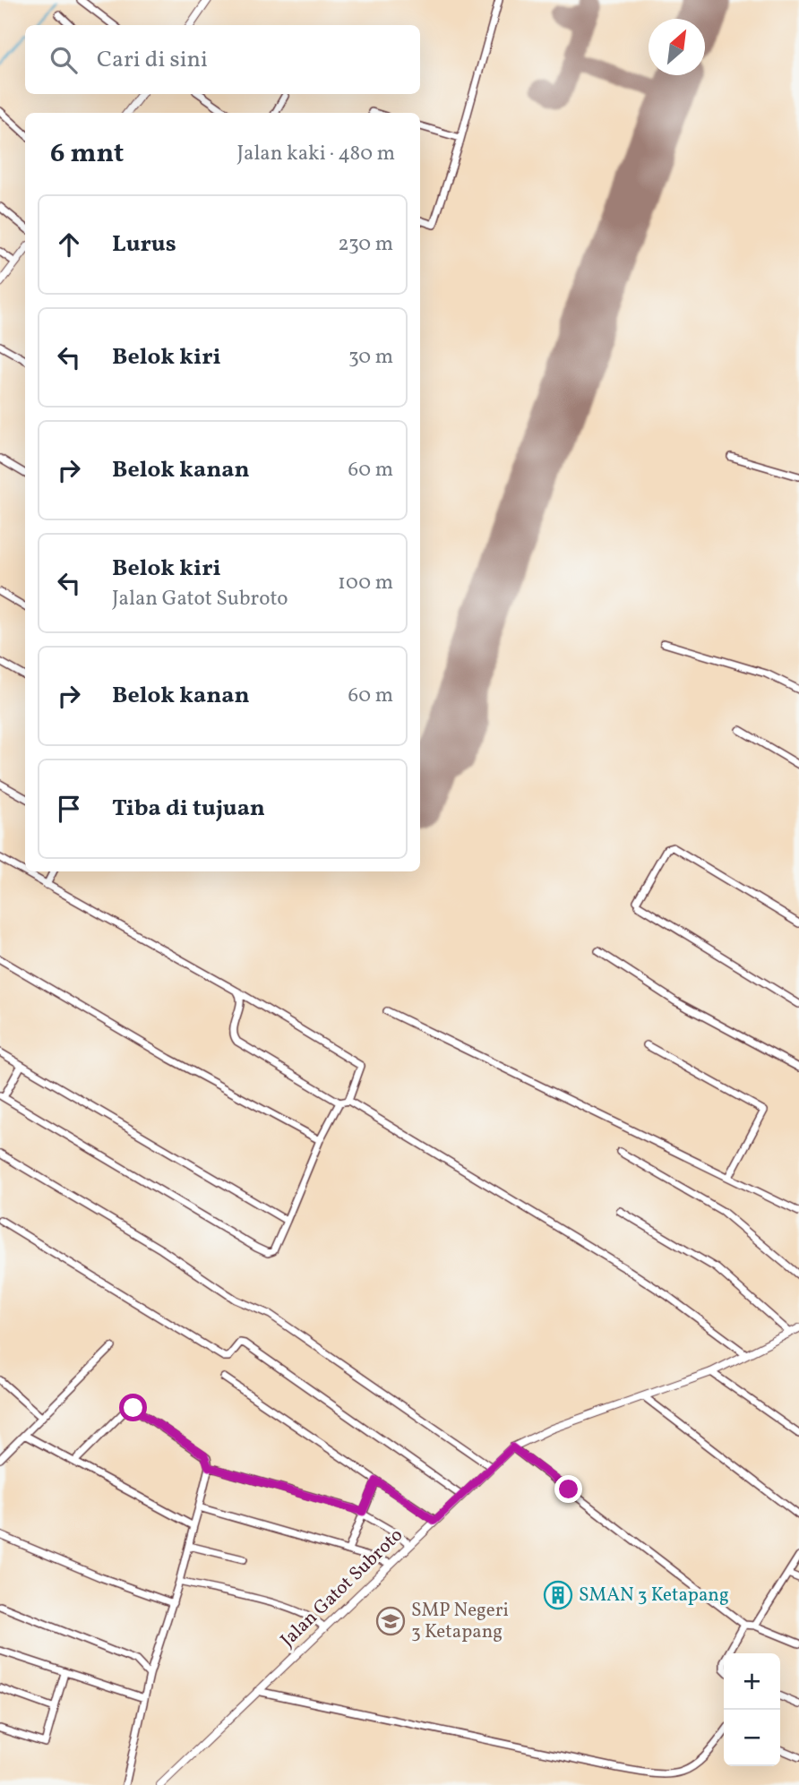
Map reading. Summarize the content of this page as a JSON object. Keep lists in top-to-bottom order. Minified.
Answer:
{"streets":{"street":["Jalan Gatot Subroto"]},"places":{"building":["SMAN 3 Ketapang"],"school or university":["SMP Negeri 3 Ketapang"]},"north":"top right","page":{"search":"Cari di sini","heading":["6 mnt","Jalan kaki · 480 m"],"list":[["Lurus","230 m"],["Belok kiri","30 m"],["Belok kanan","60 m"],["Belok kiri","Jalan Gatot Subroto","100 m"],["Belok kanan","60 m"],"Tiba di tujuan"],"map_buttons":["+","−"]}}
